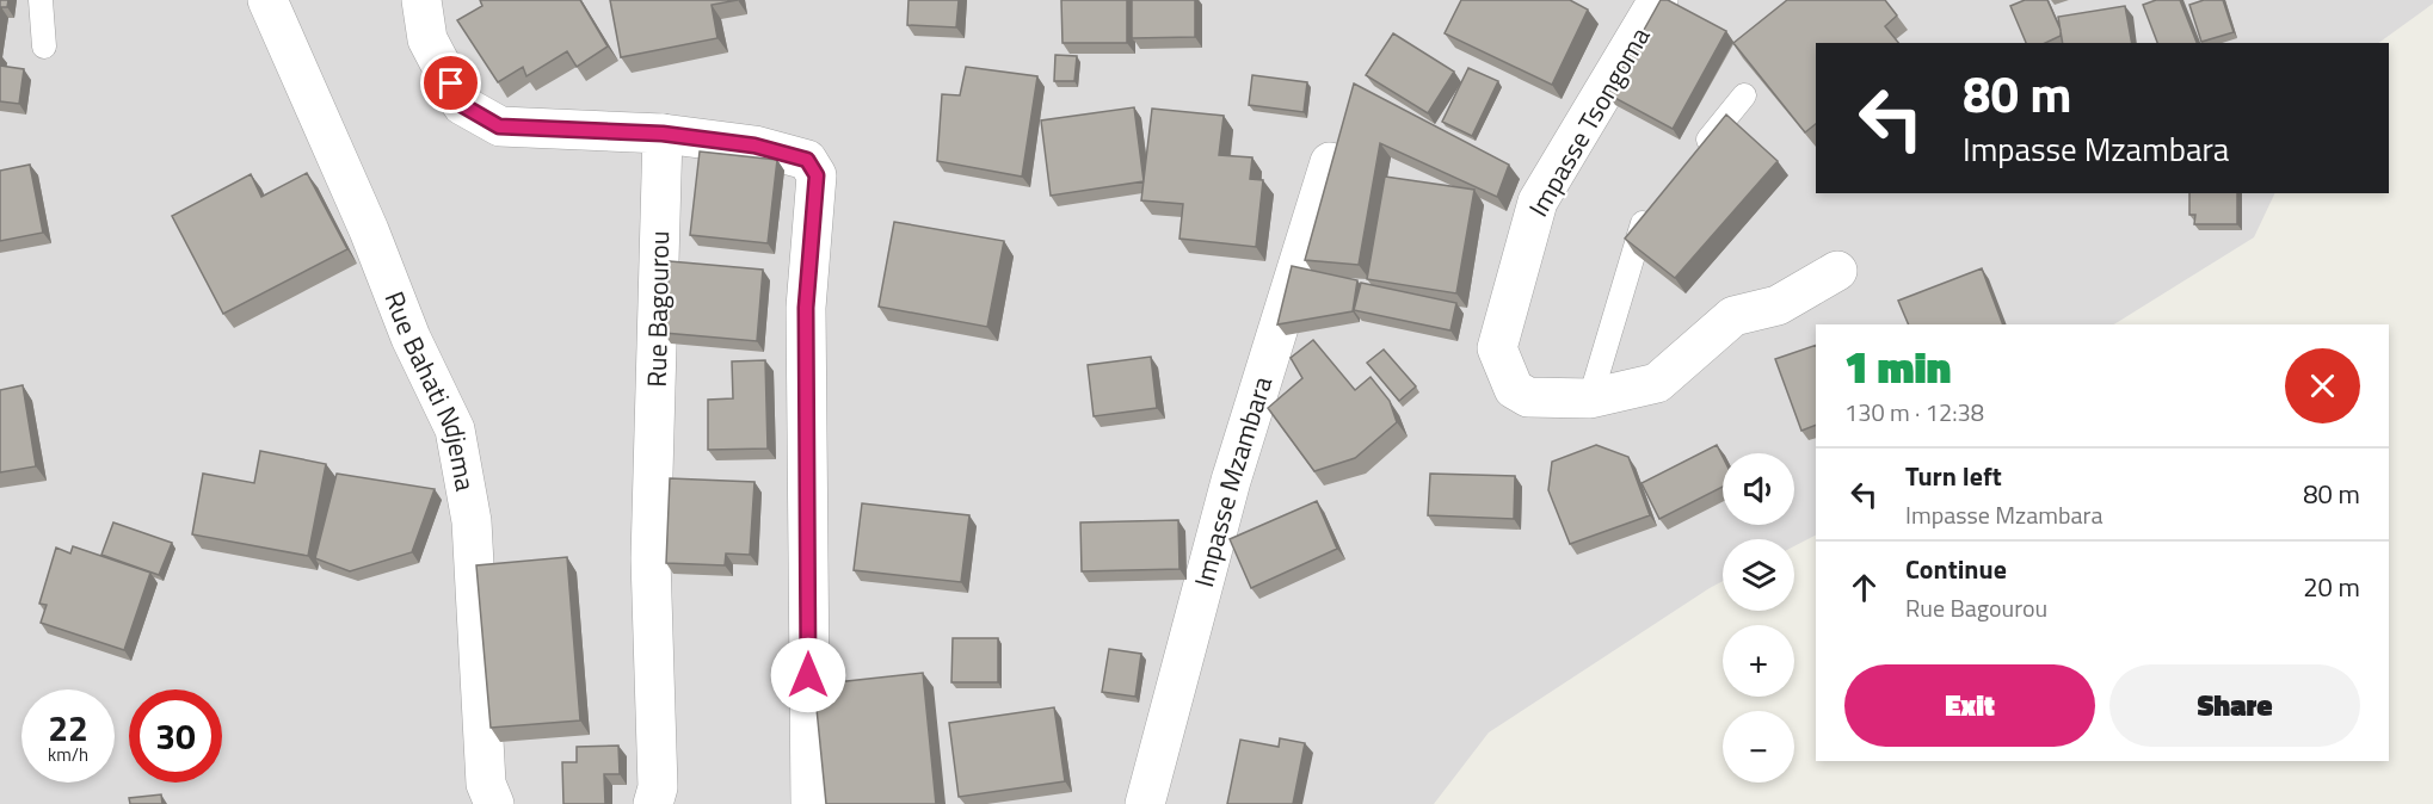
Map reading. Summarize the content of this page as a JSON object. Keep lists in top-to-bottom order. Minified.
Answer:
{"streets":{"street":["Impasse Tsongoma","Rue Bagourou","Rue Bahati Ndjema","Impasse Mzambara"]},"page":{"turn":["80 m","Impasse Mzambara"],"heading":["1 min","130 m · 12:38"],"list":[{"name":"Turn left","note":"Impasse Mzambara","value":"80 m"},{"name":"Continue","note":"Rue Bagourou","value":"20 m"}],"map_buttons":["+","−"],"buttons":["Exit","Share"],"speed":"22 km/h","limit":"30"}}
